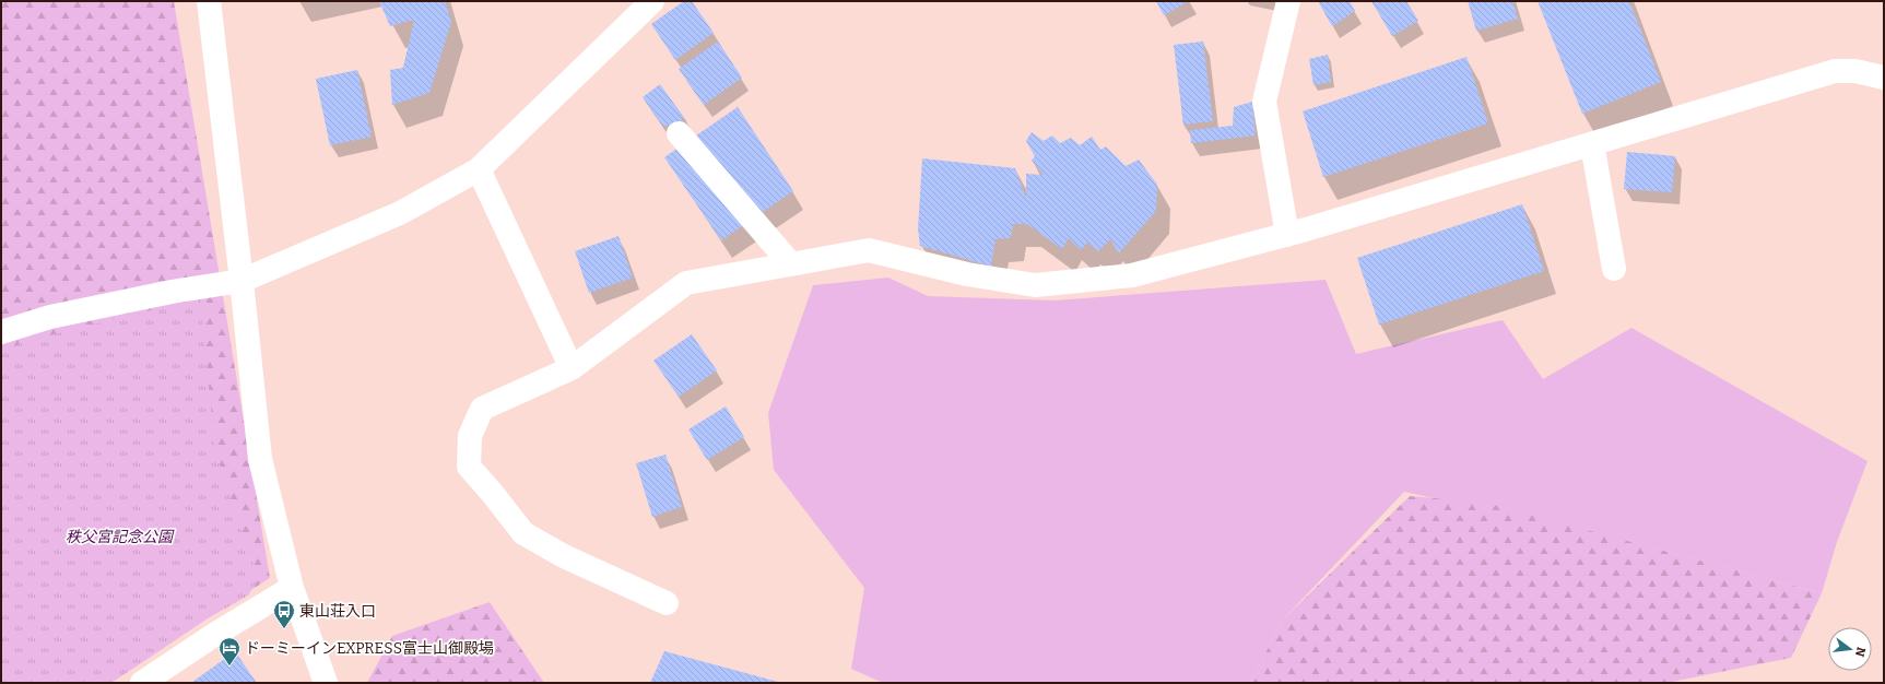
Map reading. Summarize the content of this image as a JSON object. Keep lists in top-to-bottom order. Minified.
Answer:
{"parks":["秩父宮記念公園"],"places":{"bus stop":["東山荘入口"],"hotel":["ドーミーインEXPRESS富士山御殿場"]},"north":"right"}
